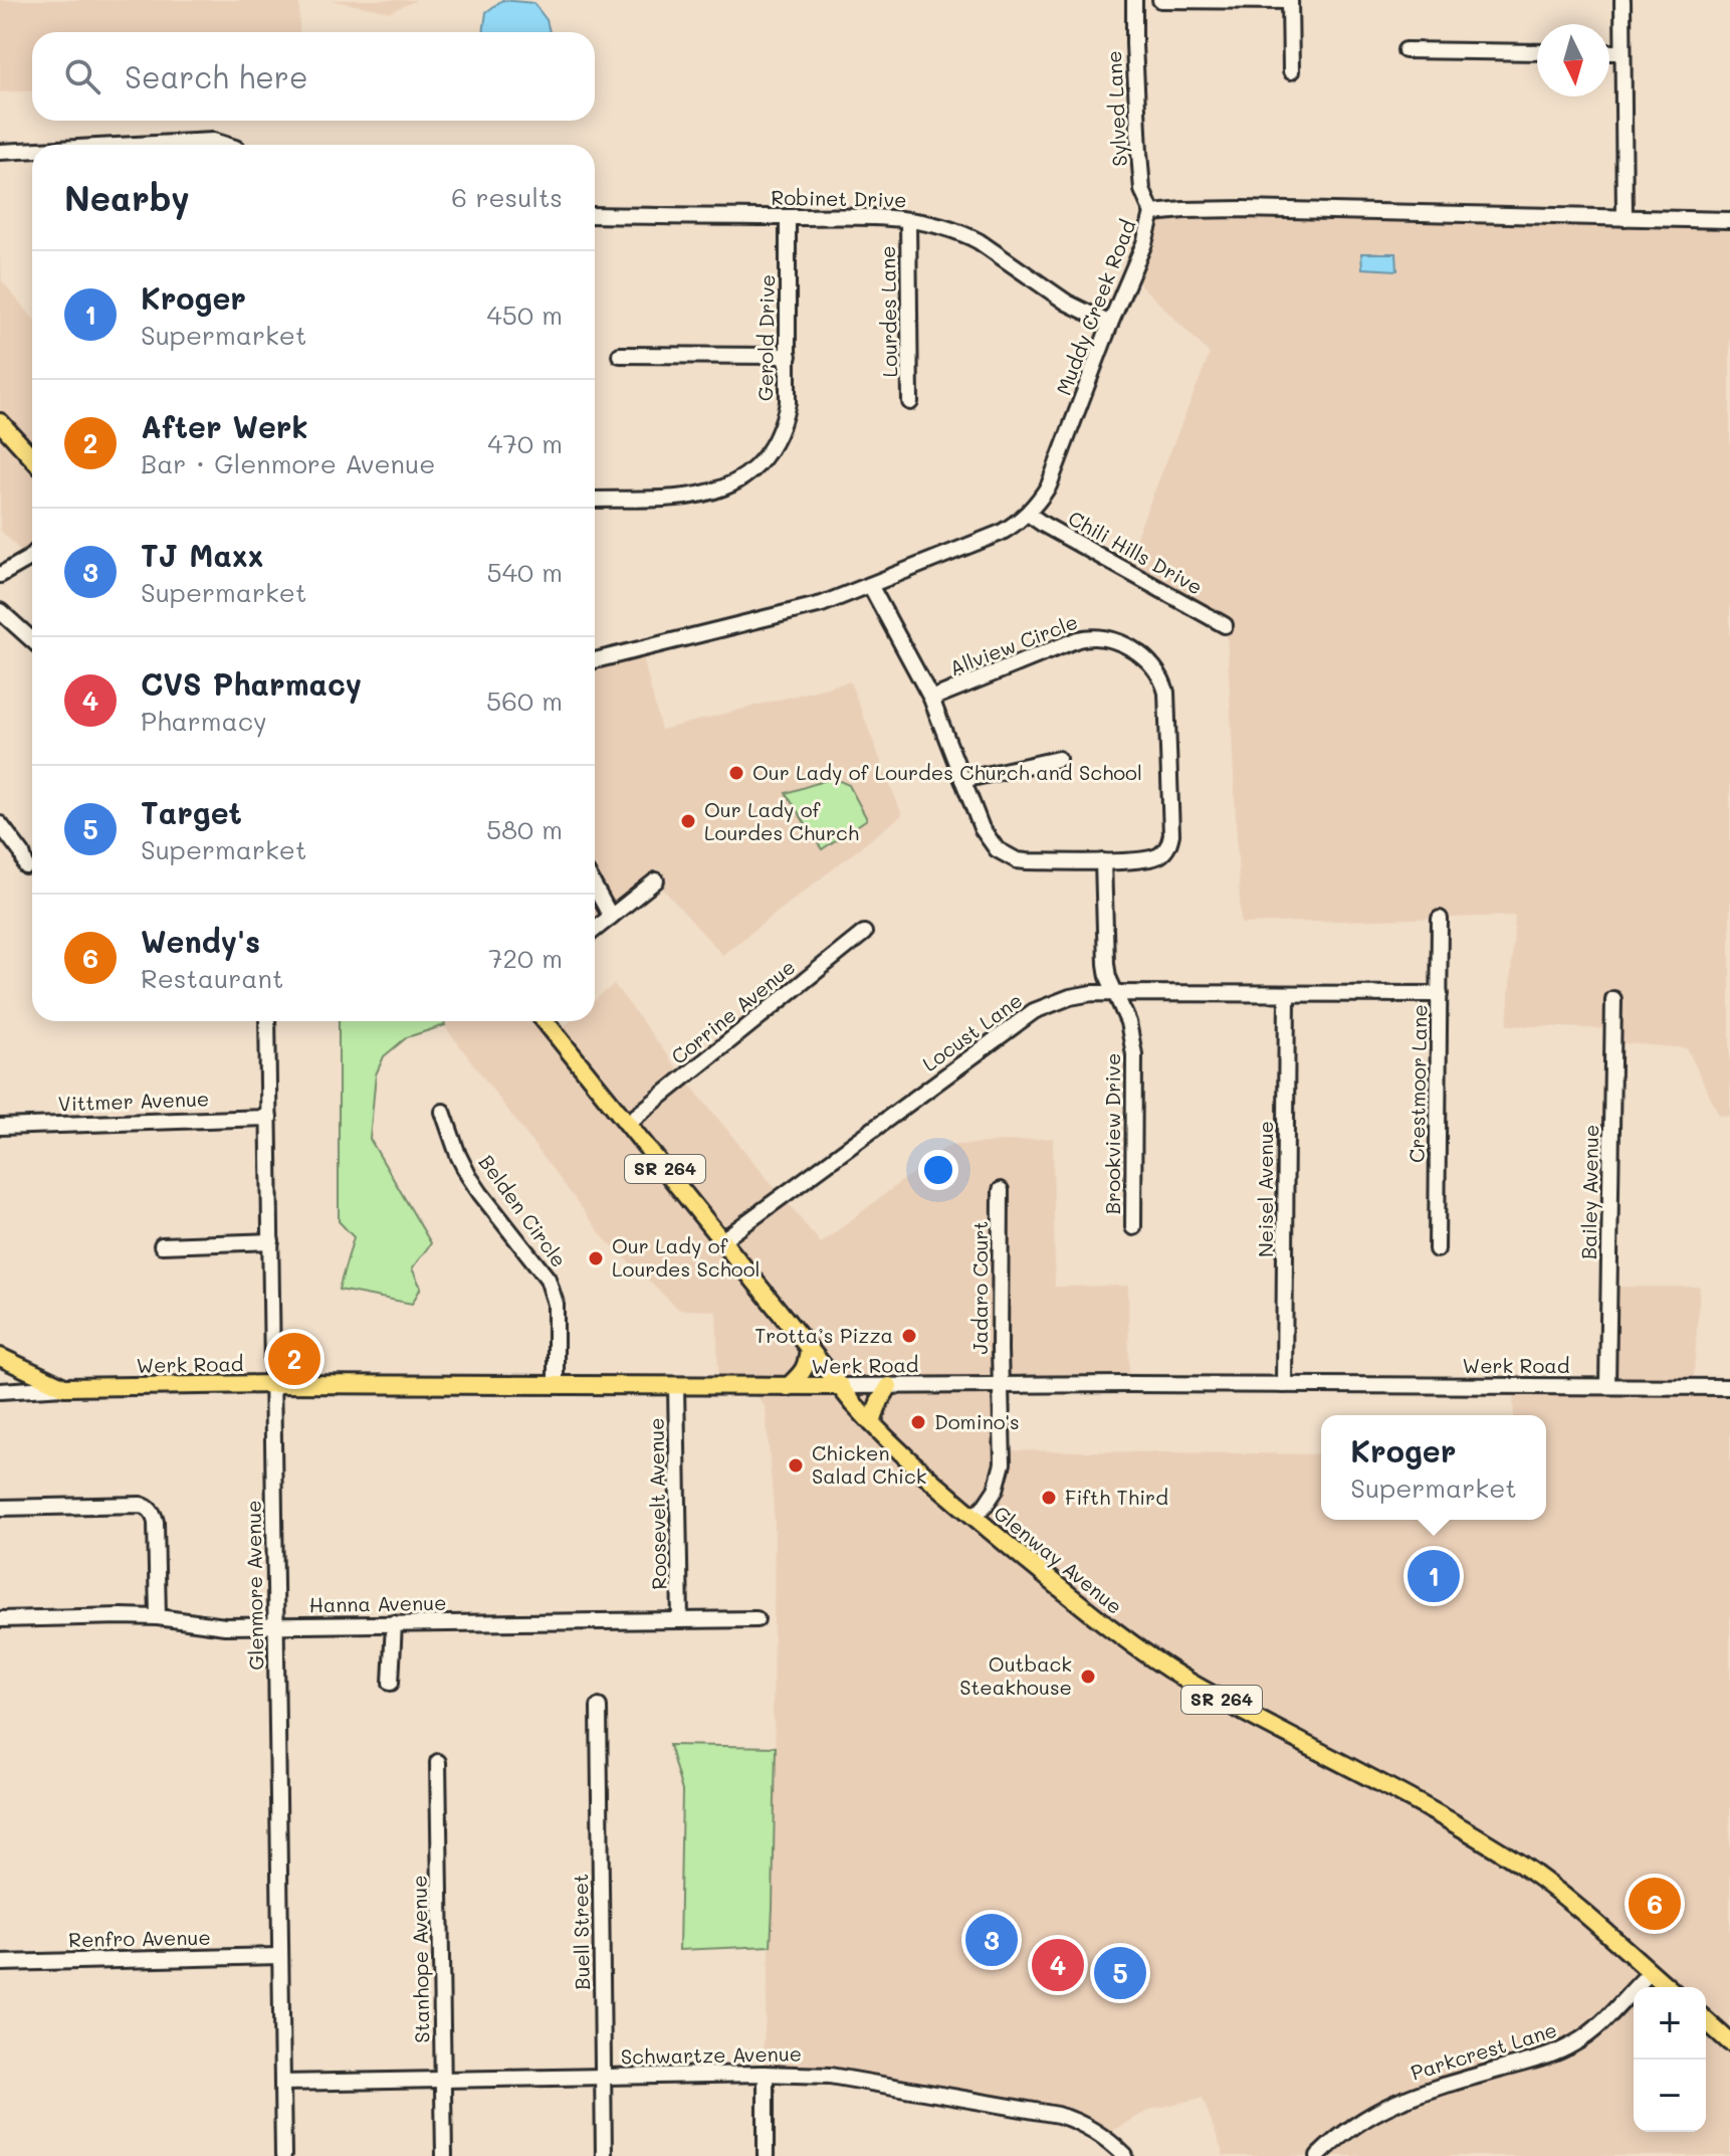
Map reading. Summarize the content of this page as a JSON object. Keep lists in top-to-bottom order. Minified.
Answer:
{"streets":{"main road":["SR 264","Werk Road","Glenway Avenue"],"street":["Sylved Lane","Robinet Drive","Muddy Creek Road","Lourdes Lane","Gerold Drive","Chili Hills Drive","Allview Circle","Corrine Avenue","Locust Lane","Crestmoor Lane","Vittmer Avenue","Brookview Drive","Neisel Avenue","Bailey Avenue","Belden Circle","Jadaro Court","Roosevelt Avenue","Glenmore Avenue","Hanna Avenue","Buell Street","Renfro Avenue","Stanhope Avenue","Parkcrest Lane","Schwartze Avenue"]},"crossings":[["Sylved Lane","Muddy Creek Road"],["Robinet Drive","Muddy Creek Road"],["Robinet Drive","Lourdes Lane"],["Robinet Drive","Gerold Drive"],["Muddy Creek Road","Chili Hills Drive"],["Muddy Creek Road","Allview Circle"],["Allview Circle","Brookview Drive"],["Corrine Avenue","Glenway Avenue"],["Locust Lane","Crestmoor Lane"],["Locust Lane","Brookview Drive"],["Locust Lane","Neisel Avenue"],["Locust Lane","Glenway Avenue"],["Vittmer Avenue","Glenmore Avenue"],["Neisel Avenue","Werk Road"],["Bailey Avenue","Werk Road"],["Belden Circle","Werk Road"],["Jadaro Court","Werk Road"],["Jadaro Court","Glenway Avenue"],["Werk Road","Roosevelt Avenue"],["Werk Road","Glenway Avenue"],["Werk Road","Glenmore Avenue"],["Roosevelt Avenue","Hanna Avenue"],["Glenway Avenue","Parkcrest Lane"],["Glenmore Avenue","Hanna Avenue"],["Glenmore Avenue","Renfro Avenue"],["Glenmore Avenue","Schwartze Avenue"],["Buell Street","Schwartze Avenue"],["Stanhope Avenue","Schwartze Avenue"]],"places":["Our Lady of Lourdes Church and School","Our Lady of Lourdes Church","Our Lady of Lourdes School","Trotta’s Pizza","Domino's","Chicken Salad Chick","Fifth Third","Outback Steakhouse"],"north":"bottom","page":{"search":"Search here","heading":["Nearby","6 results"],"list":[{"mark":"1","name":"Kroger","note":"Supermarket","value":"450 m"},{"mark":"2","name":"After Werk","note":"Bar · Glenmore Avenue","value":"470 m"},{"mark":"3","name":"TJ Maxx","note":"Supermarket","value":"540 m"},{"mark":"4","name":"CVS Pharmacy","note":"Pharmacy","value":"560 m"},{"mark":"5","name":"Target","note":"Supermarket","value":"580 m"},{"mark":"6","name":"Wendy's","note":"Restaurant","value":"720 m"}],"pins":["2","1","6","3","4","5"],"popup":["Kroger","Supermarket"],"map_buttons":["+","−"]}}
